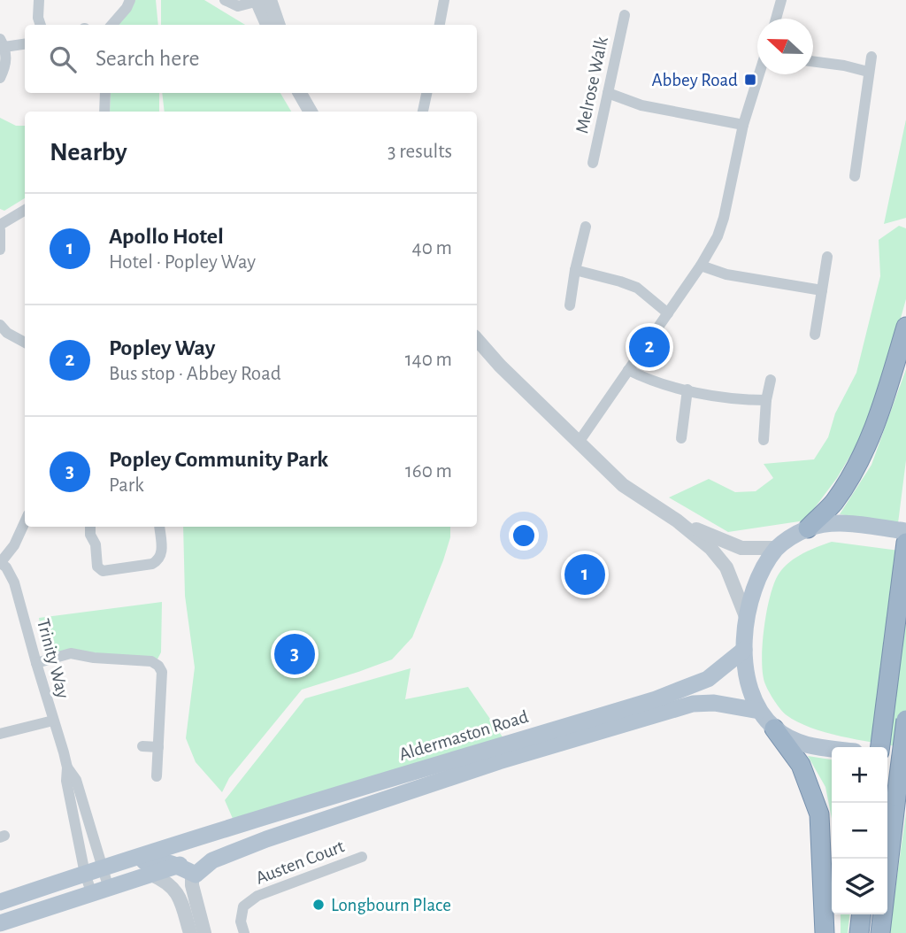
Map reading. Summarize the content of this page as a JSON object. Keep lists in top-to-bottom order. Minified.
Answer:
{"streets":{"main road":["Aldermaston Road"],"street":["Melrose Walk","Trinity Way","Austen Court"]},"crossings":[["Trinity Way","Aldermaston Road"]],"places":{"transit":["Abbey Road"],"other":["Longbourn Place"]},"north":"left","page":{"search":"Search here","heading":["Nearby","3 results"],"list":[{"mark":"1","name":"Apollo Hotel","note":"Hotel · Popley Way","value":"40 m"},{"mark":"2","name":"Popley Way","note":"Bus stop · Abbey Road","value":"140 m"},{"mark":"3","name":"Popley Community Park","note":"Park","value":"160 m"}],"pins":["2","1","3"],"map_buttons":["+","−"]}}
